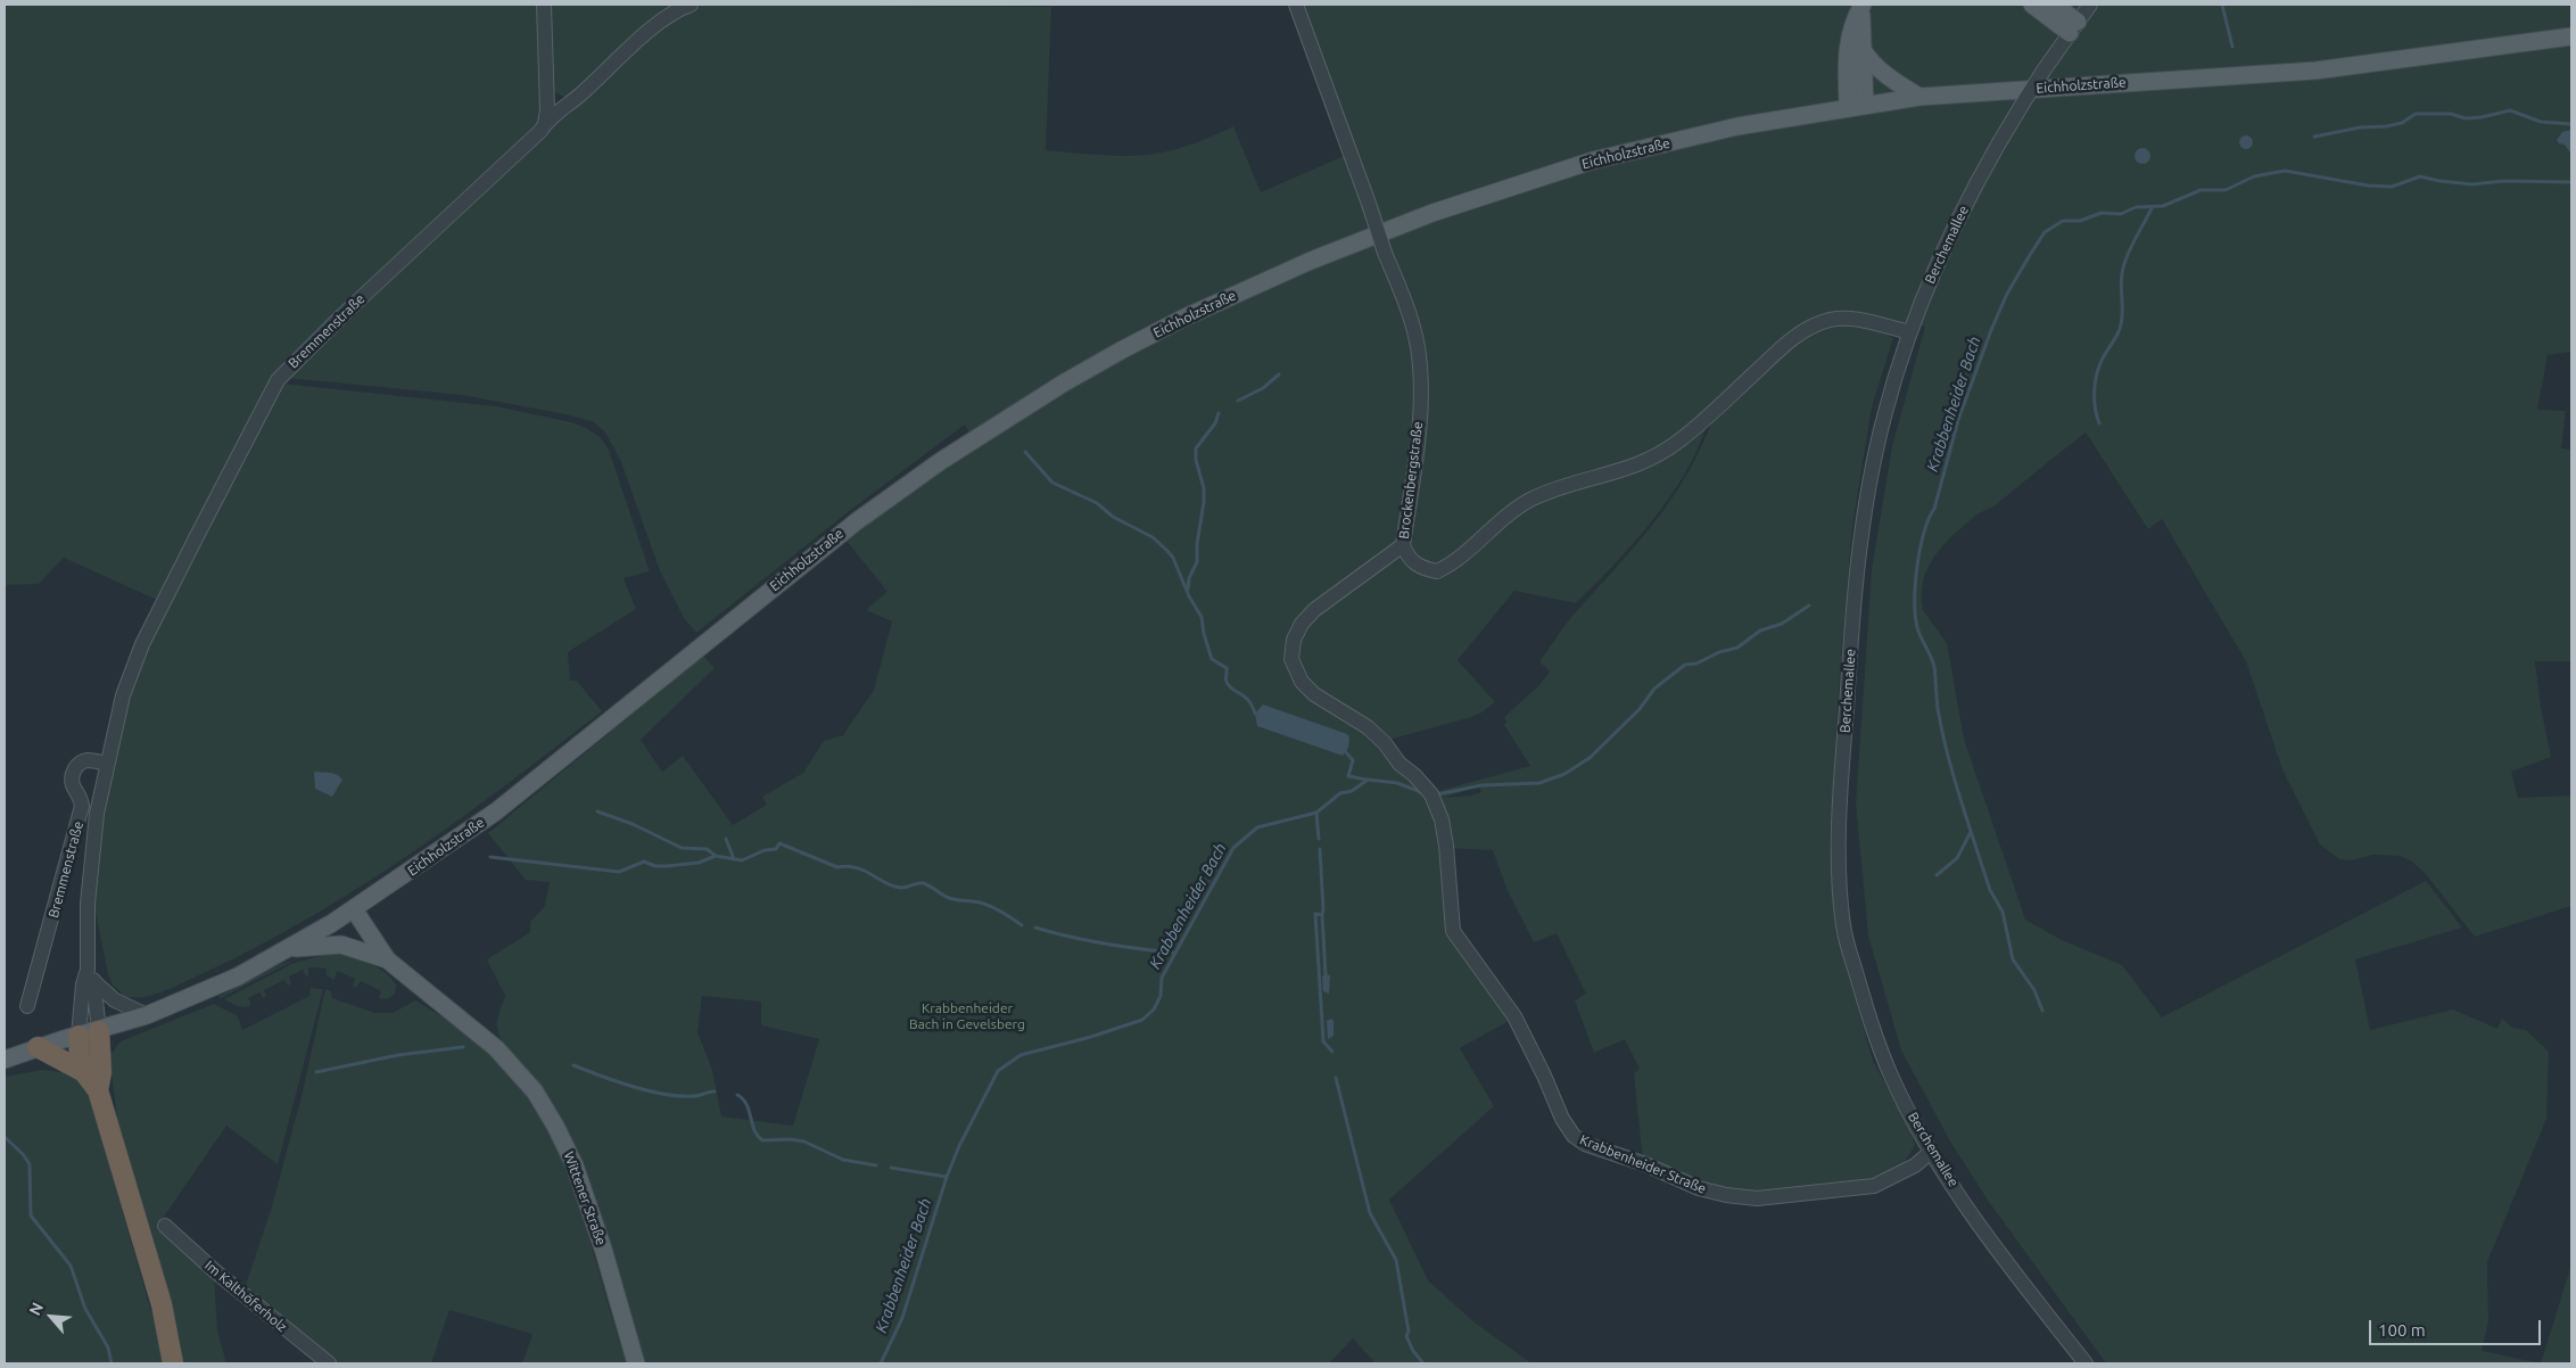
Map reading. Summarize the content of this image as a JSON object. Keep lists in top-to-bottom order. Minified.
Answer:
{"streets":{"main road":["Eichholzstraße","Wittener Straße"],"street":["Berchemallee","Bremmenstraße","Brockenbergstraße","Krabbenheider Straße","Im Kalthöferholz"]},"crossings":[["Eichholzstraße","Bremmenstraße"],["Eichholzstraße","Wittener Straße"],["Berchemallee","Brockenbergstraße"],["Berchemallee","Krabbenheider Straße"],["Brockenbergstraße","Krabbenheider Straße"]],"water":["Krabbenheider Bach"],"parks":["Krabbenheider Bach in Gevelsberg"],"scale_bar":"100 m","north":"top left"}
